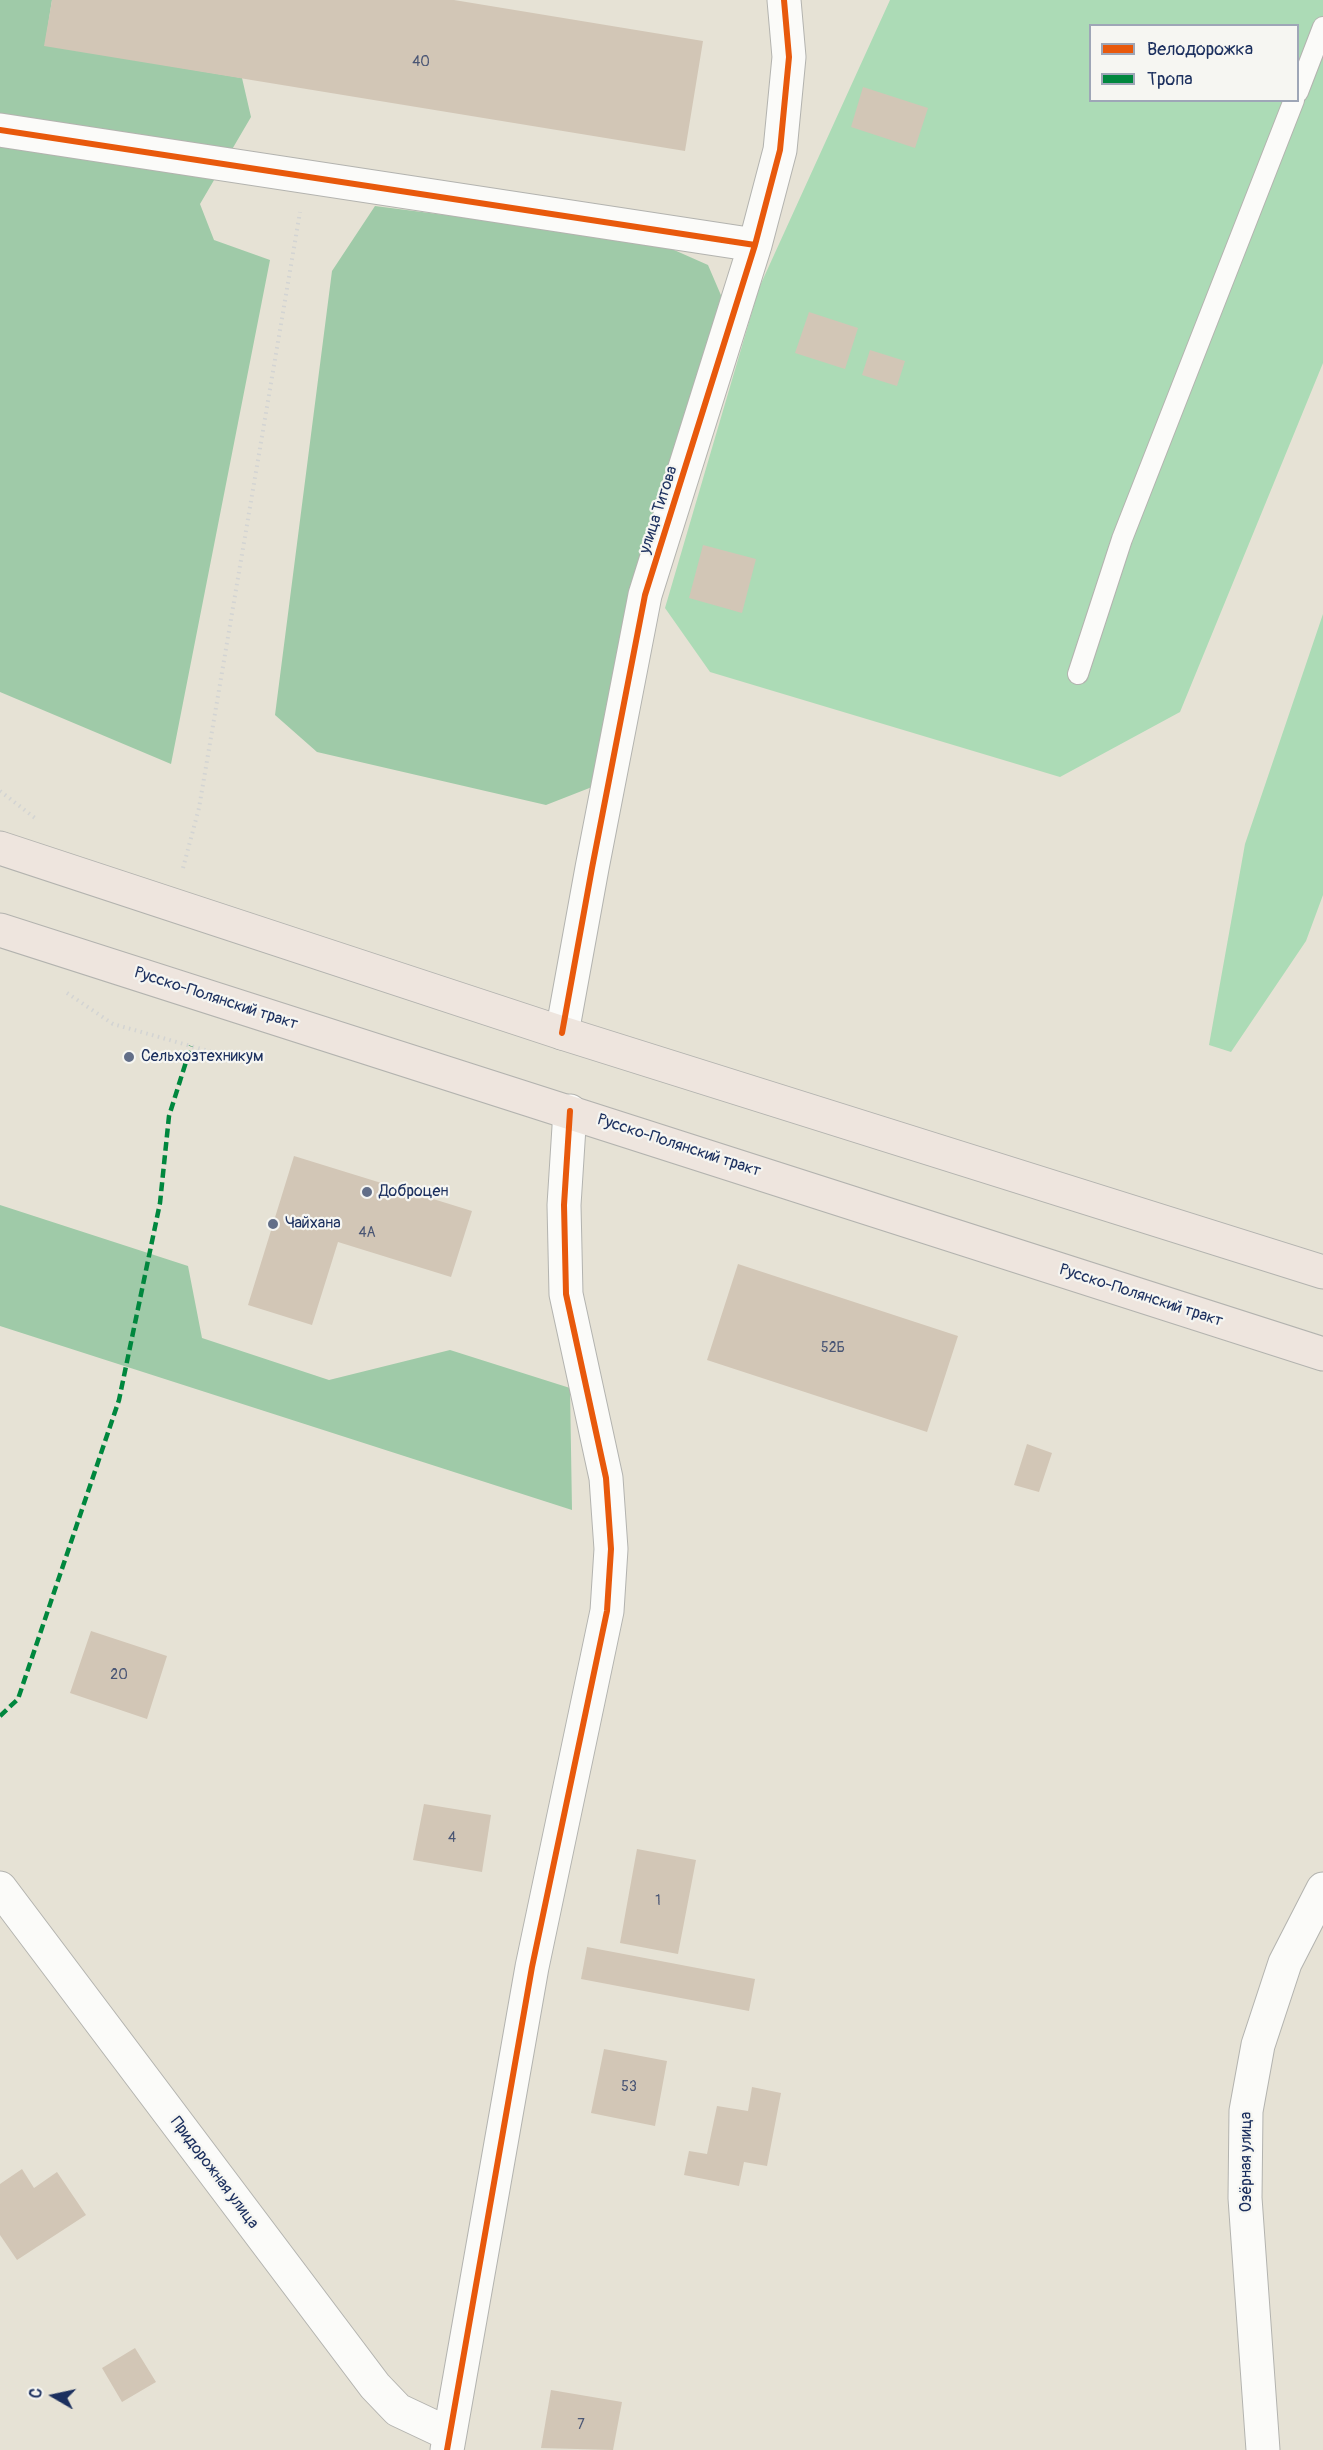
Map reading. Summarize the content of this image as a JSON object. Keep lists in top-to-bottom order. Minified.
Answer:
{"streets":{"main road":["Русско-Полянский тракт"],"street":["улица Титова","Озёрная улица","Придорожная улица"]},"places":["Сельхозтехникум","Доброцен","Чайхана"],"house_numbers":["40","4А","52Б","20","4","1","53","7"],"legend":["Велодорожка","Тропа"],"north":"left"}
